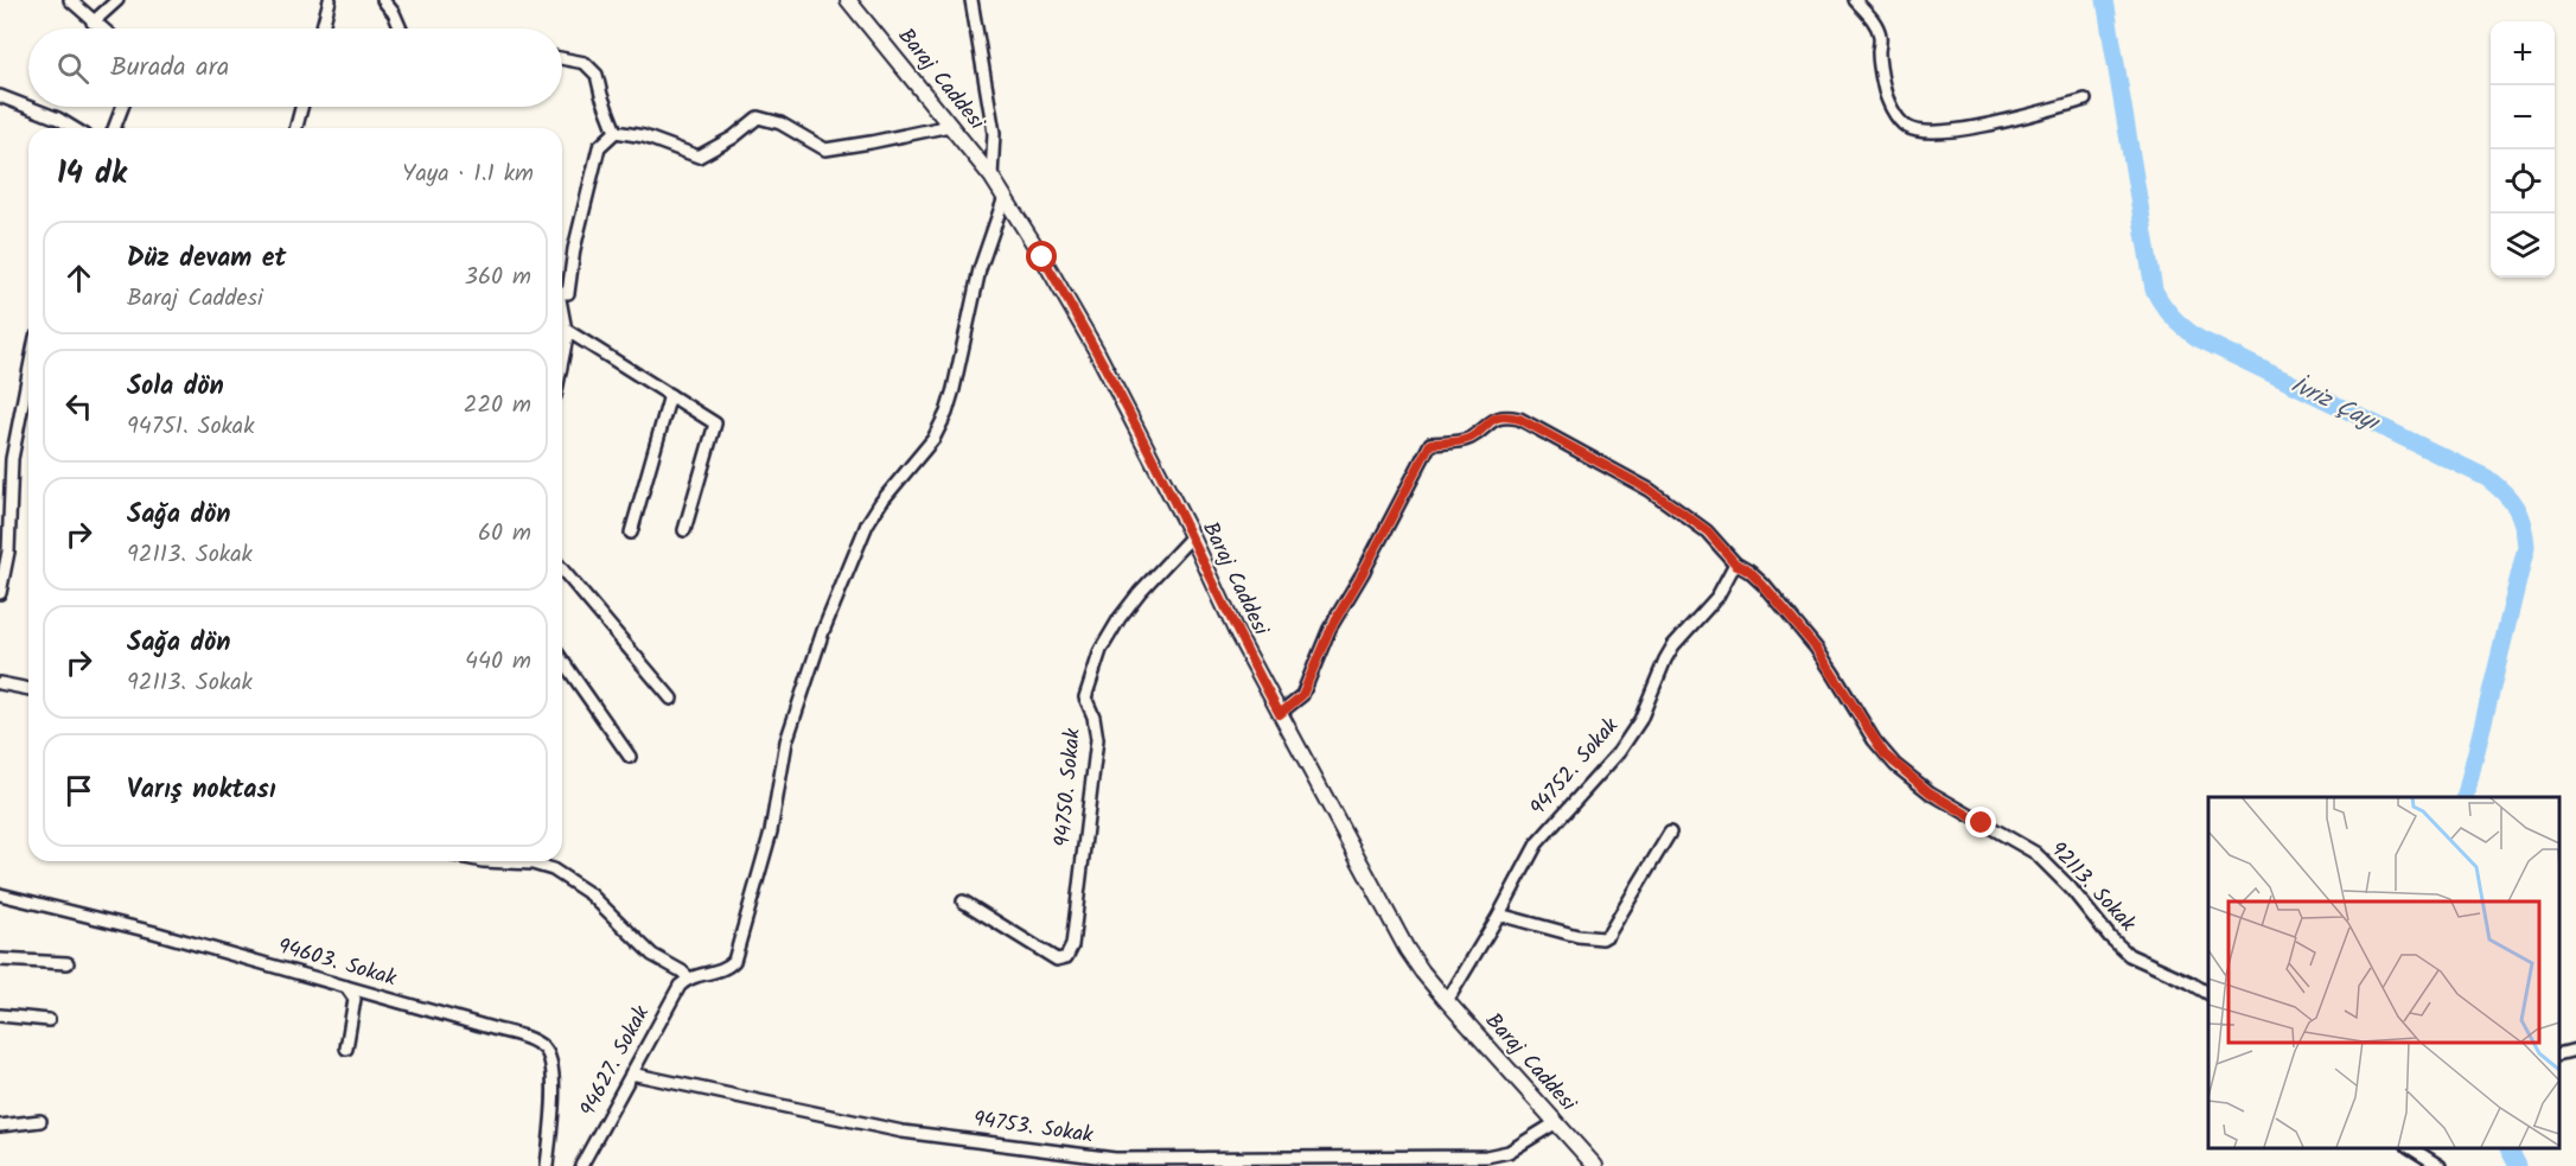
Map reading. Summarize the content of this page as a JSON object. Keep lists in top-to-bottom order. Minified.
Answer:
{"streets":{"main road":["Baraj Caddesi"],"street":["94752. Sokak","94750. Sokak","92113. Sokak","94603. Sokak","94627. Sokak","94753. Sokak"]},"crossings":[["Baraj Caddesi","94752. Sokak"],["Baraj Caddesi","94750. Sokak"],["Baraj Caddesi","92113. Sokak"],["Baraj Caddesi","94753. Sokak"],["94752. Sokak","92113. Sokak"],["94627. Sokak","94753. Sokak"]],"water":["İvriz Çayı"],"page":{"map_buttons":["+","−"],"search":"Burada ara","heading":["14 dk","Yaya · 1.1 km"],"list":[["Düz devam et","Baraj Caddesi","360 m"],["Sola dön","94751. Sokak","220 m"],["Sağa dön","92113. Sokak","60 m"],["Sağa dön","92113. Sokak","440 m"],"Varış noktası"]}}
